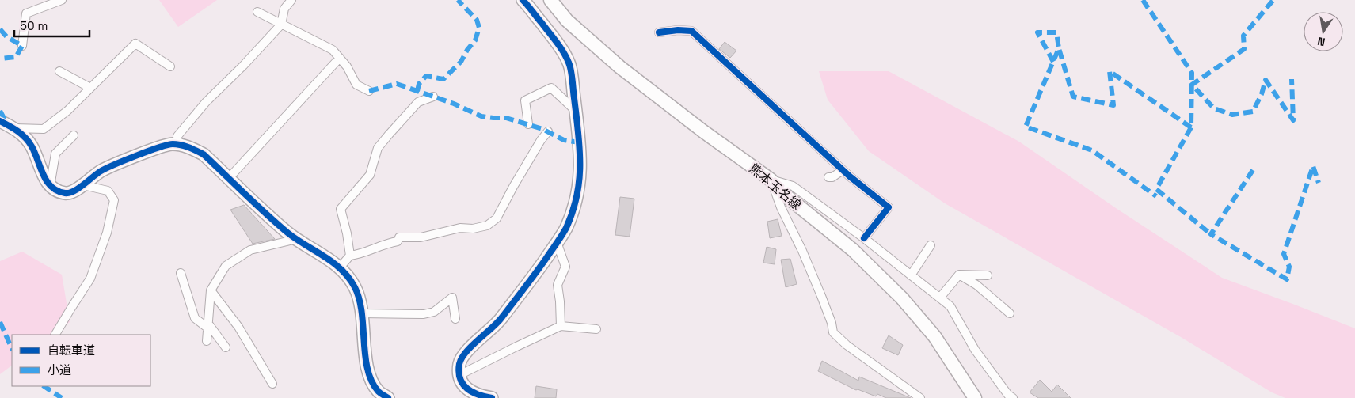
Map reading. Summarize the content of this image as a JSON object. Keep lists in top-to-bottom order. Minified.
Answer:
{"streets":{"main road":["熊本玉名線"]},"legend":["自転車道","小道"],"scale_bar":"50 m","north":"bottom"}
